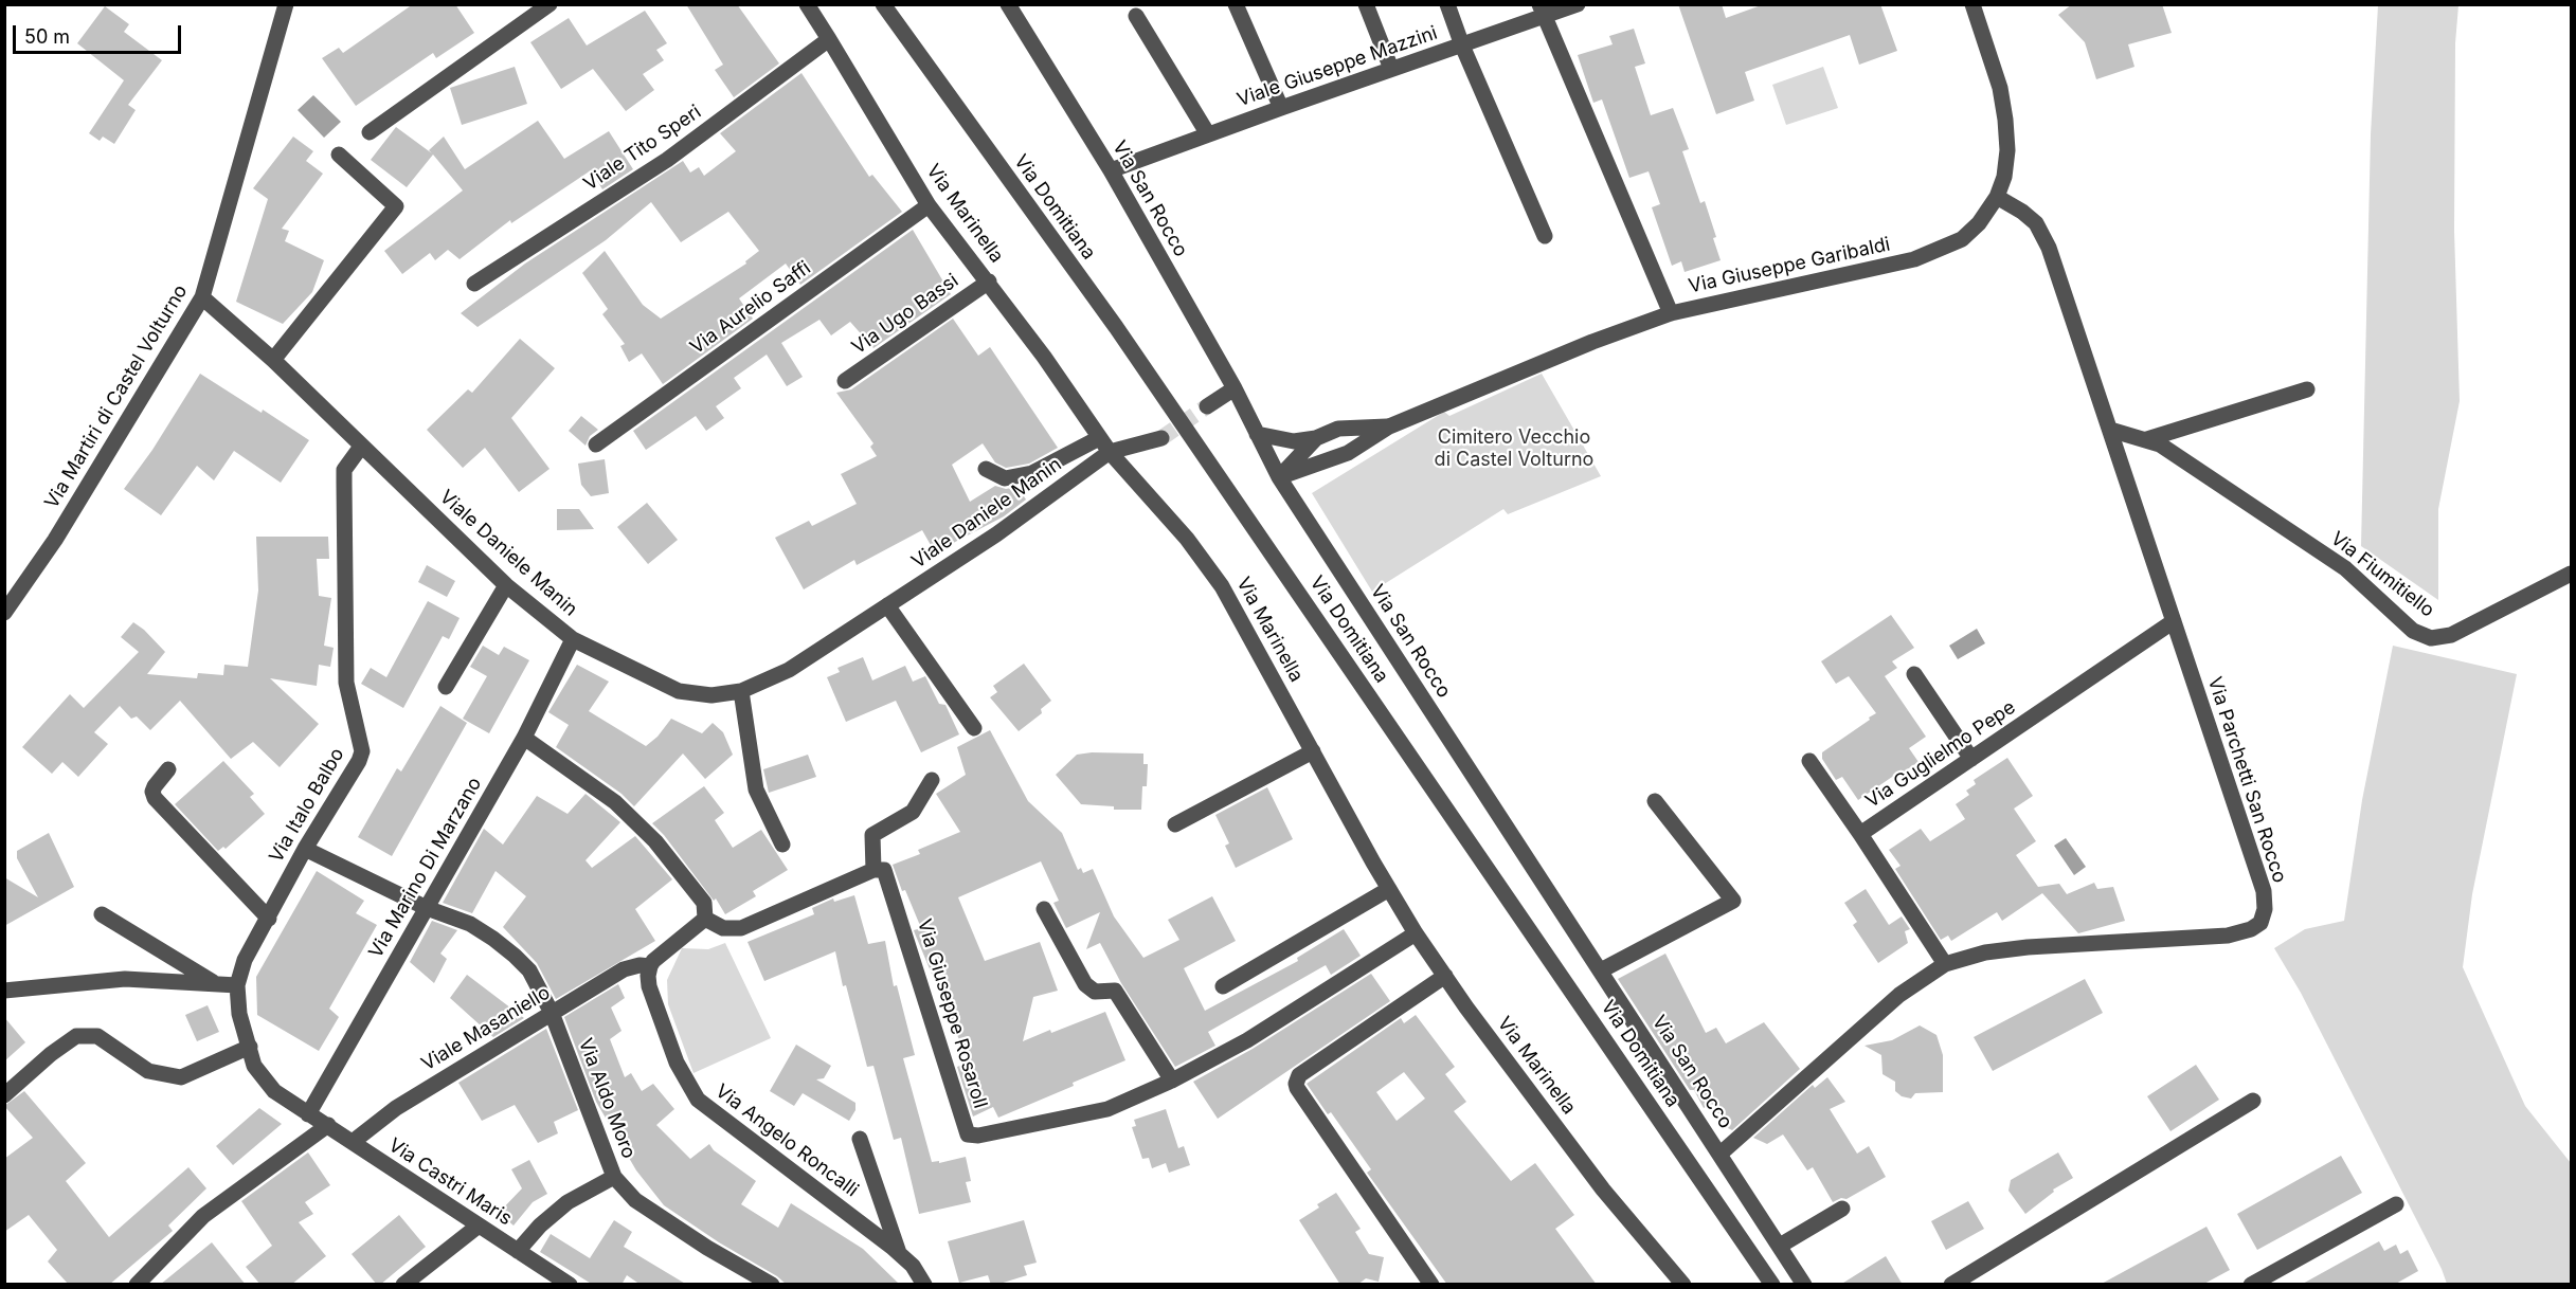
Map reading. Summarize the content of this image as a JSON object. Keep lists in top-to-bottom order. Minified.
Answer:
{"streets":{"street":["Viale Giuseppe Mazzini","Viale Tito Speri","Via San Rocco","Via Domitiana","Via Marinella","Via Giuseppe Garibaldi","Via Aurelio Saffi","Via Ugo Bassi","Via Martiri di Castel Volturno","Viale Daniele Manin","Via Fiumitiello","Via Guglielmo Pepe","Via Parchetti San Rocco","Via Italo Balbo","Via Marino Di Marzano","Via Giuseppe Rosaroll","Viale Masaniello","Via Aldo Moro","Via Angelo Roncalli","Via Castri Maris"]},"crossings":[["Viale Giuseppe Mazzini","Via San Rocco"],["Viale Tito Speri","Via Marinella"],["Via San Rocco","Via Giuseppe Garibaldi"],["Via San Rocco","Via Parchetti San Rocco"],["Via Marinella","Via Aurelio Saffi"],["Via Marinella","Via Ugo Bassi"],["Via Marinella","Viale Daniele Manin"],["Via Marinella","Via Giuseppe Rosaroll"],["Via Giuseppe Garibaldi","Via Parchetti San Rocco"],["Via Martiri di Castel Volturno","Viale Daniele Manin"],["Viale Daniele Manin","Via Italo Balbo"],["Viale Daniele Manin","Via Marino Di Marzano"],["Via Fiumitiello","Via Parchetti San Rocco"],["Via Guglielmo Pepe","Via Parchetti San Rocco"],["Via Italo Balbo","Via Marino Di Marzano"],["Via Italo Balbo","Via Aldo Moro"],["Via Italo Balbo","Via Castri Maris"],["Via Marino Di Marzano","Via Aldo Moro"],["Via Marino Di Marzano","Via Castri Maris"],["Viale Masaniello","Via Aldo Moro"],["Viale Masaniello","Via Angelo Roncalli"],["Viale Masaniello","Via Castri Maris"]],"parks":["Cimitero Vecchio di Castel Volturno"],"scale_bar":"50 m"}
